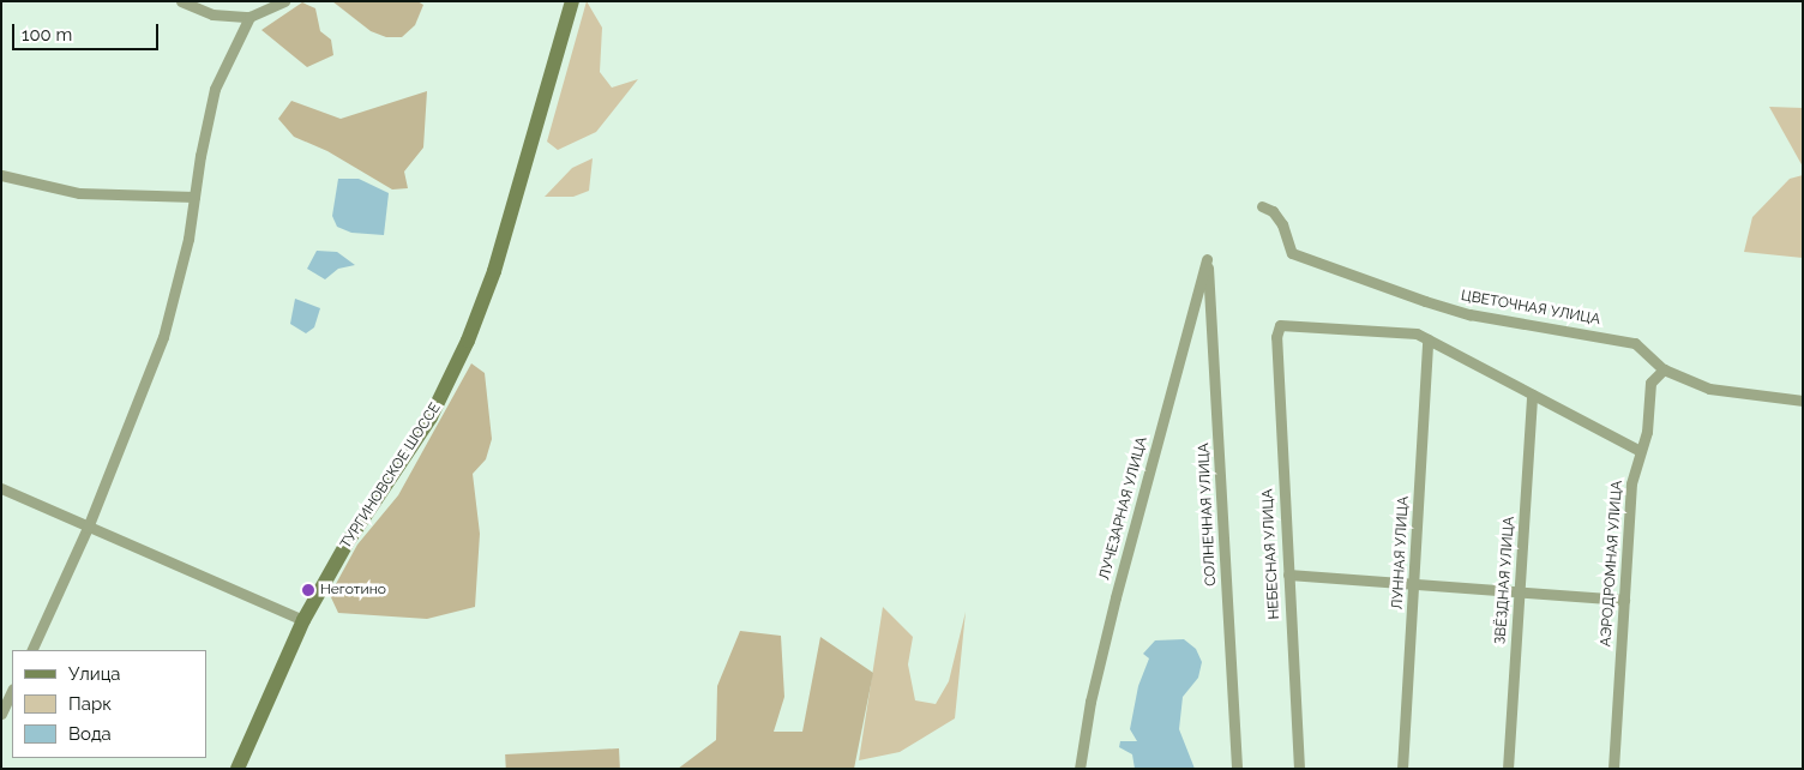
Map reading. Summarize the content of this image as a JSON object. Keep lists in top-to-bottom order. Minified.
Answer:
{"streets":{"main road":["ТУРГИНОВСКОЕ ШОССЕ"],"street":["ЦВЕТОЧНАЯ УЛИЦА","ЛУЧЕЗАРНАЯ УЛИЦА","СОЛНЕЧНАЯ УЛИЦА","ЛУННАЯ УЛИЦА","НЕБЕСНАЯ УЛИЦА","АЭРОДРОМНАЯ УЛИЦА","ЗВЁЗДНАЯ УЛИЦА"]},"crossings":[["ЦВЕТОЧНАЯ УЛИЦА","АЭРОДРОМНАЯ УЛИЦА"],["ЛУЧЕЗАРНАЯ УЛИЦА","СОЛНЕЧНАЯ УЛИЦА"],["ЛУННАЯ УЛИЦА","НЕБЕСНАЯ УЛИЦА"]],"places":["Неготино"],"legend":["Улица","Парк","Вода"],"scale_bar":"100 m"}
